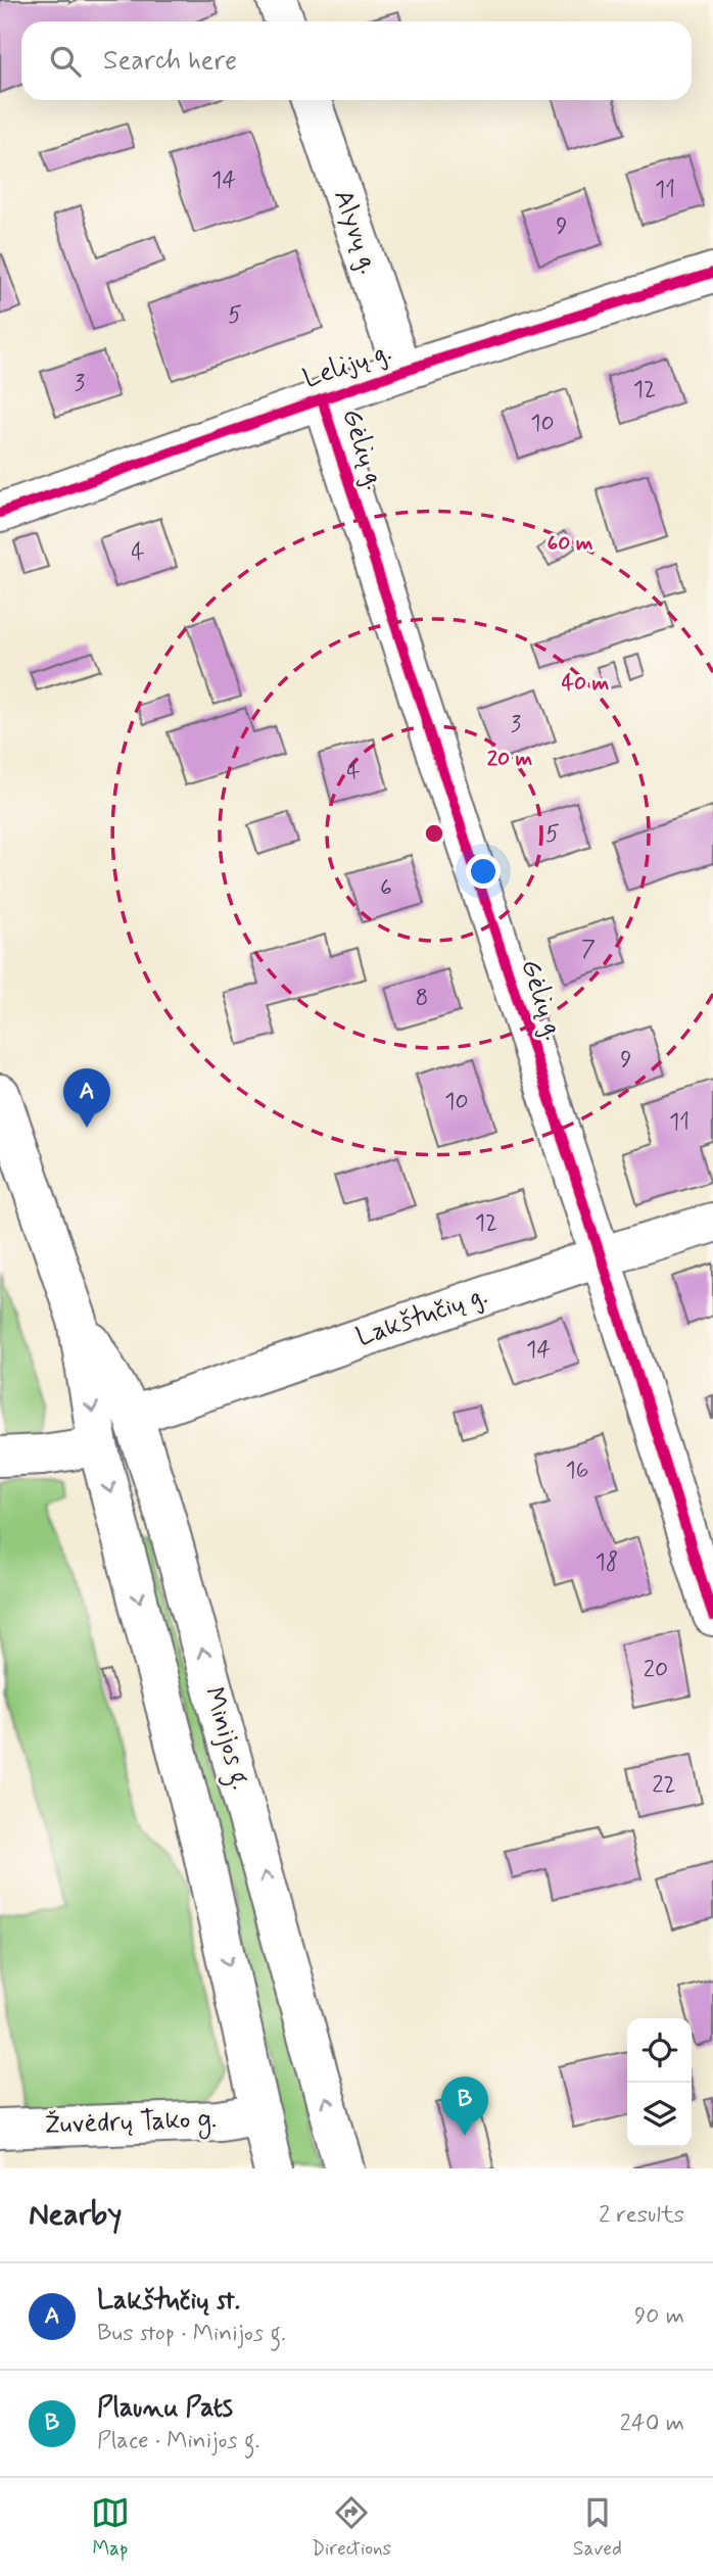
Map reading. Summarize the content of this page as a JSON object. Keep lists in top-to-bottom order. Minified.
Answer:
{"streets":{"street":["Alyvų g.","Lelijų g.","Gėlių g.","Lakštučių g.","Minijos g.","Žuvėdrų Tako g."]},"crossings":[["Alyvų g.","Lelijų g."],["Lelijų g.","Gėlių g."],["Gėlių g.","Lakštučių g."],["Lakštučių g.","Minijos g."],["Minijos g.","Žuvėdrų Tako g."]],"house_numbers":["14","11","9","5","3","12","10","4","3","4","5","6","7","8","9","10","11","12","14","16","18","20","22"],"page":{"search":"Search here","pins":["A","B"],"heading":["Nearby","2 results"],"list":[{"mark":"A","name":"Lakštučių st.","note":"Bus stop · Minijos g.","value":"90 m"},{"mark":"B","name":"Plaunu Pats","note":"Place · Minijos g.","value":"240 m"}],"nav":["Map","Directions","Saved"]},"rings":["60 m","40 m","20 m"]}
